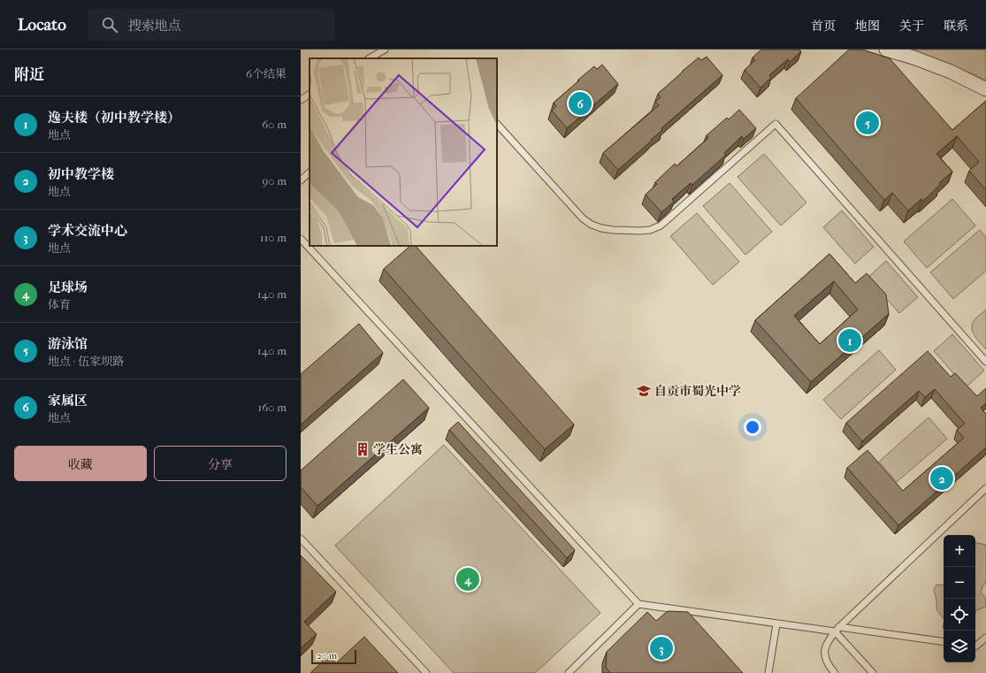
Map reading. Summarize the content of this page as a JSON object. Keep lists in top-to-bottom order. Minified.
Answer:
{"places":{"school or university":["自贡市蜀光中学"],"building":["学生公寓"]},"scale_bar":"20 m","page":{"header":"Locato","search":"搜索地点","nav":["首页","地图","关于","联系"],"heading":["附近","6个结果"],"pins":["6","5","1","2","4","3"],"list":[{"mark":"1","name":"逸夫楼（初中教学楼）","note":"地点","value":"60 m"},{"mark":"2","name":"初中教学楼","note":"地点","value":"90 m"},{"mark":"3","name":"学术交流中心","note":"地点","value":"110 m"},{"mark":"4","name":"足球场","note":"体育","value":"140 m"},{"mark":"5","name":"游泳馆","note":"地点 · 伍家坝路","value":"140 m"},{"mark":"6","name":"家属区","note":"地点","value":"160 m"}],"buttons":["收藏","分享"],"map_buttons":["+","−"],"scale":"20 m"}}
